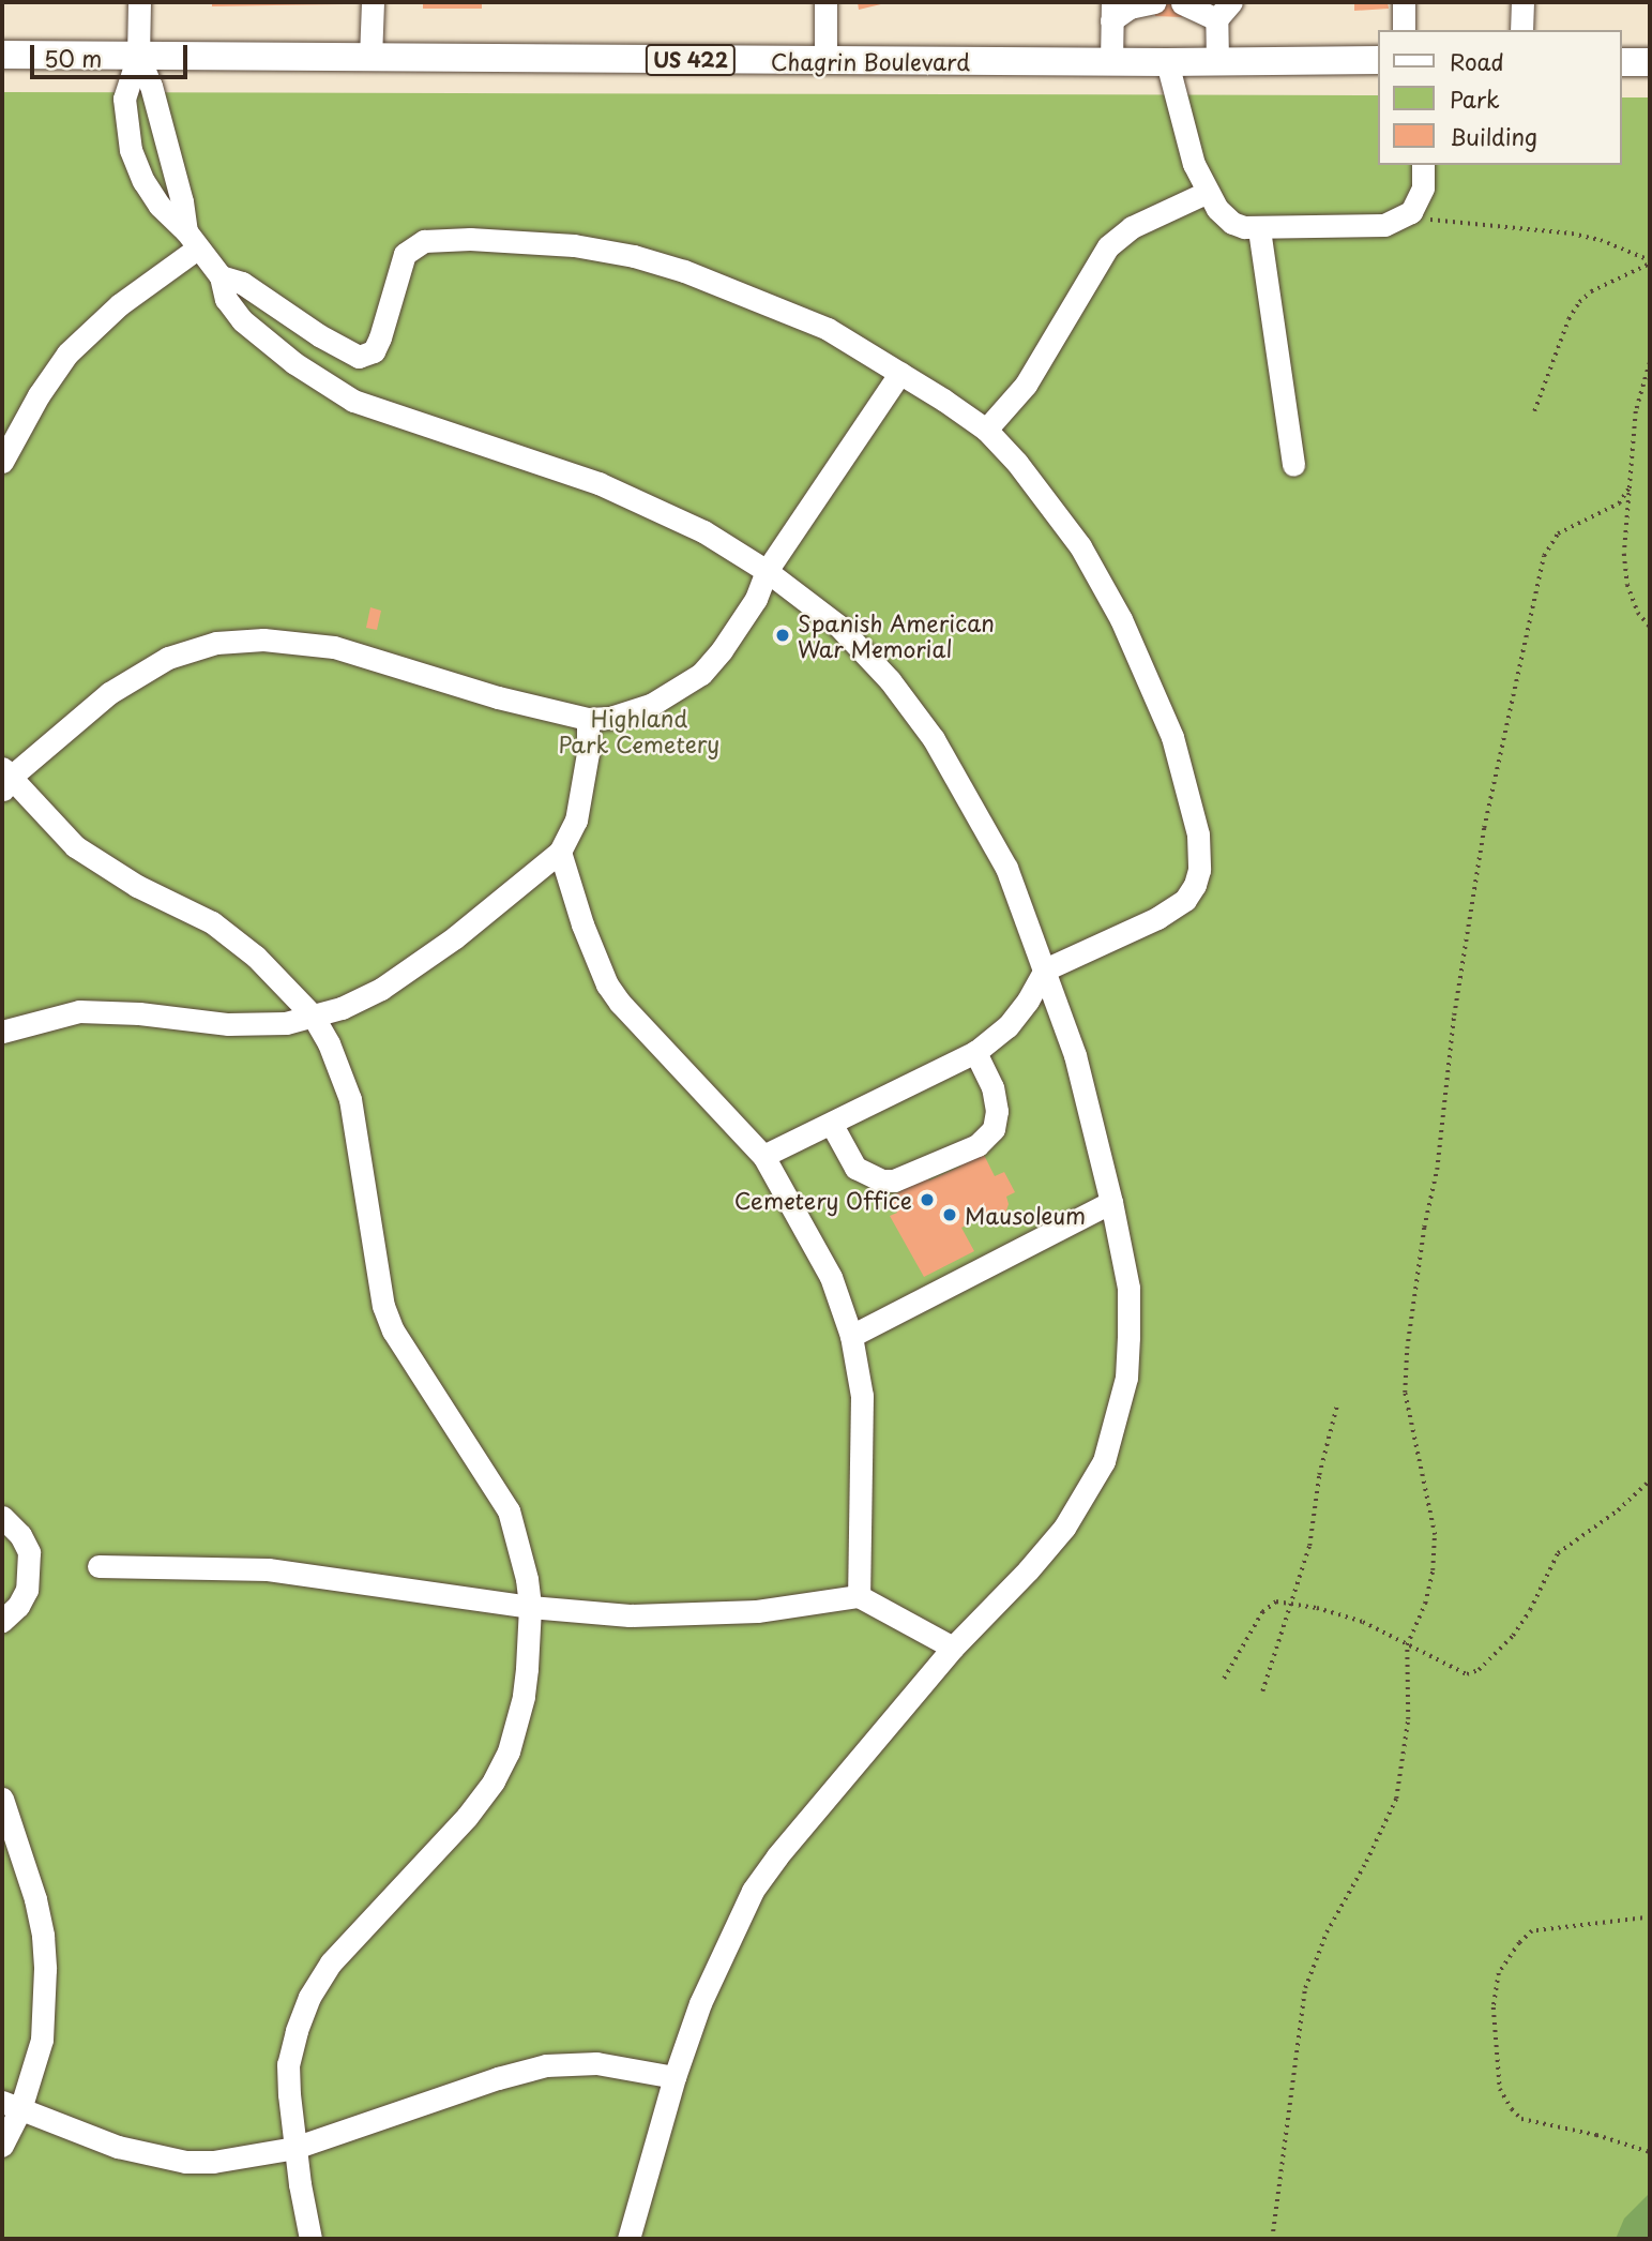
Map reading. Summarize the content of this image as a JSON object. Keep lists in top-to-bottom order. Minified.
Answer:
{"streets":{"main road":["US 422","Chagrin Boulevard"]},"parks":["Highland Park Cemetery"],"places":["Spanish American War Memorial","Cemetery Office","Mausoleum"],"legend":["Road","Park","Building"],"scale_bar":"50 m"}
